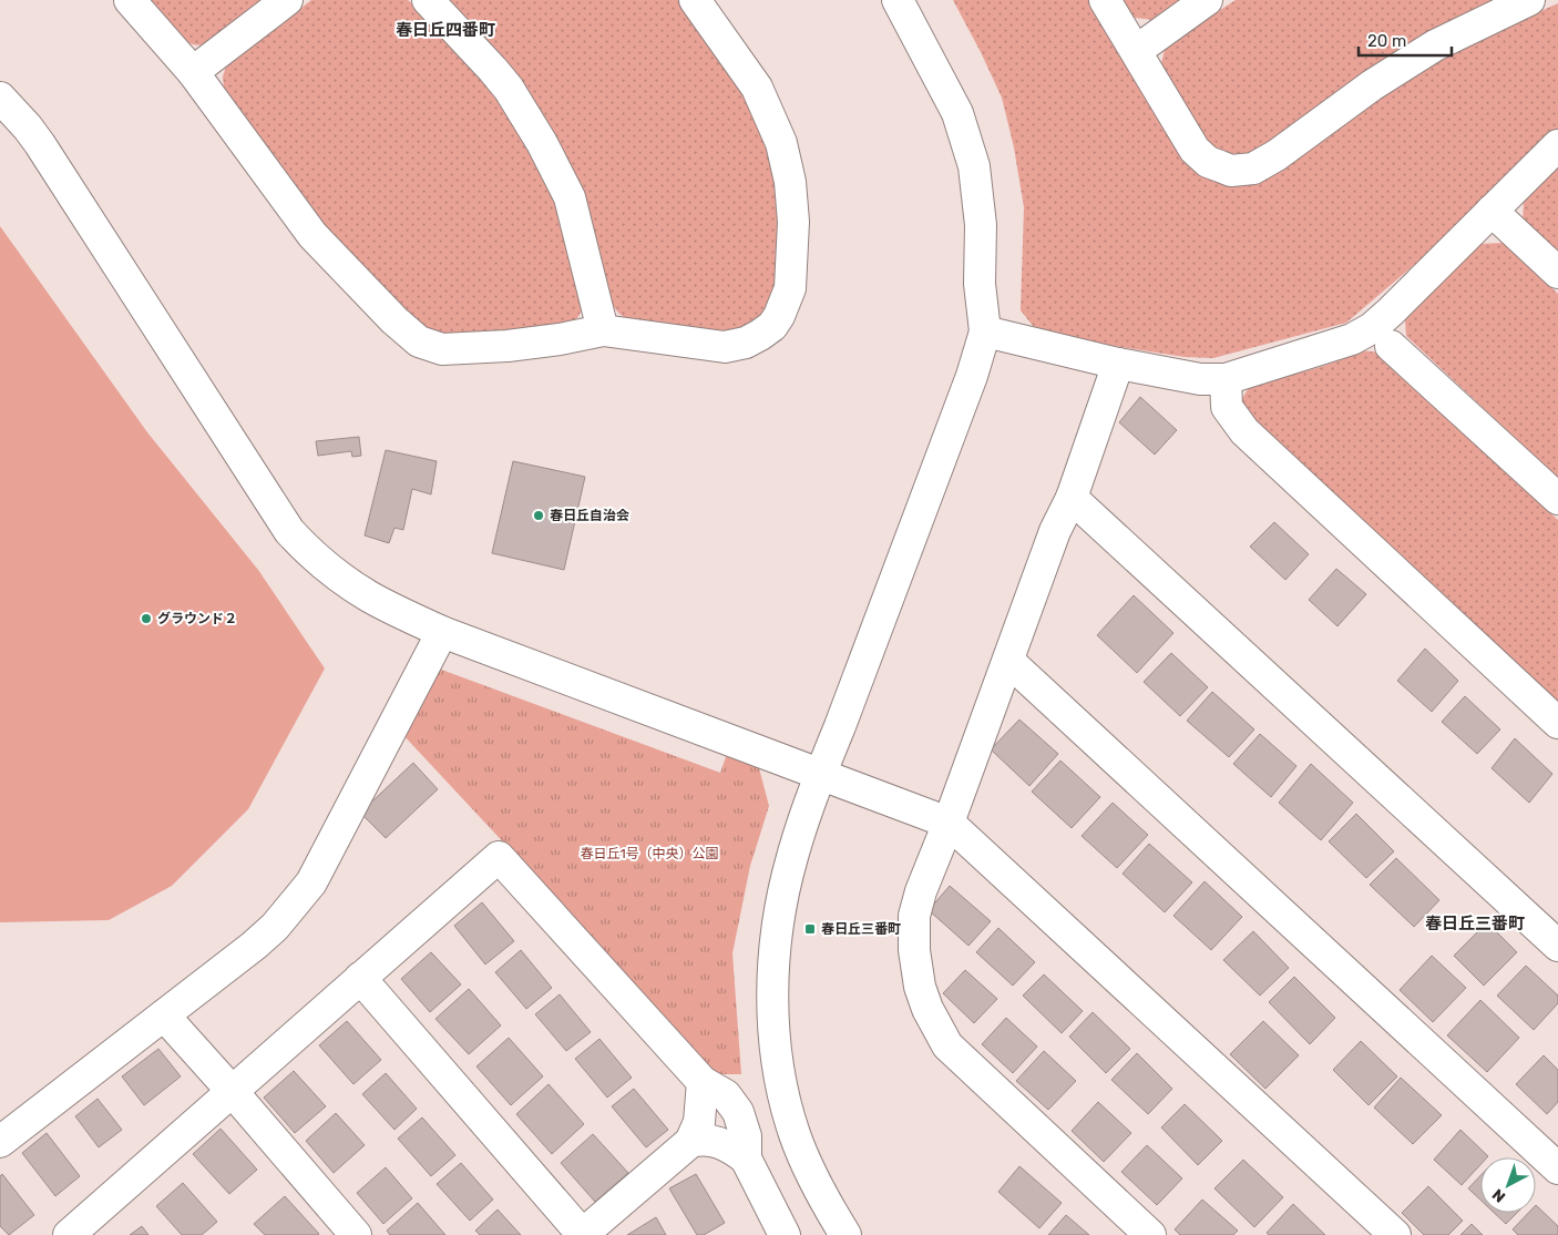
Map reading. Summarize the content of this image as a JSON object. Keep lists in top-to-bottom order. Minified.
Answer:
{"districts":["春日丘四番町","春日丘三番町"],"parks":["春日丘1号（中央）公園"],"places":{"other":["春日丘自治会","グラウンド２"],"transit":["春日丘三番町"]},"scale_bar":"20 m","north":"bottom left"}
